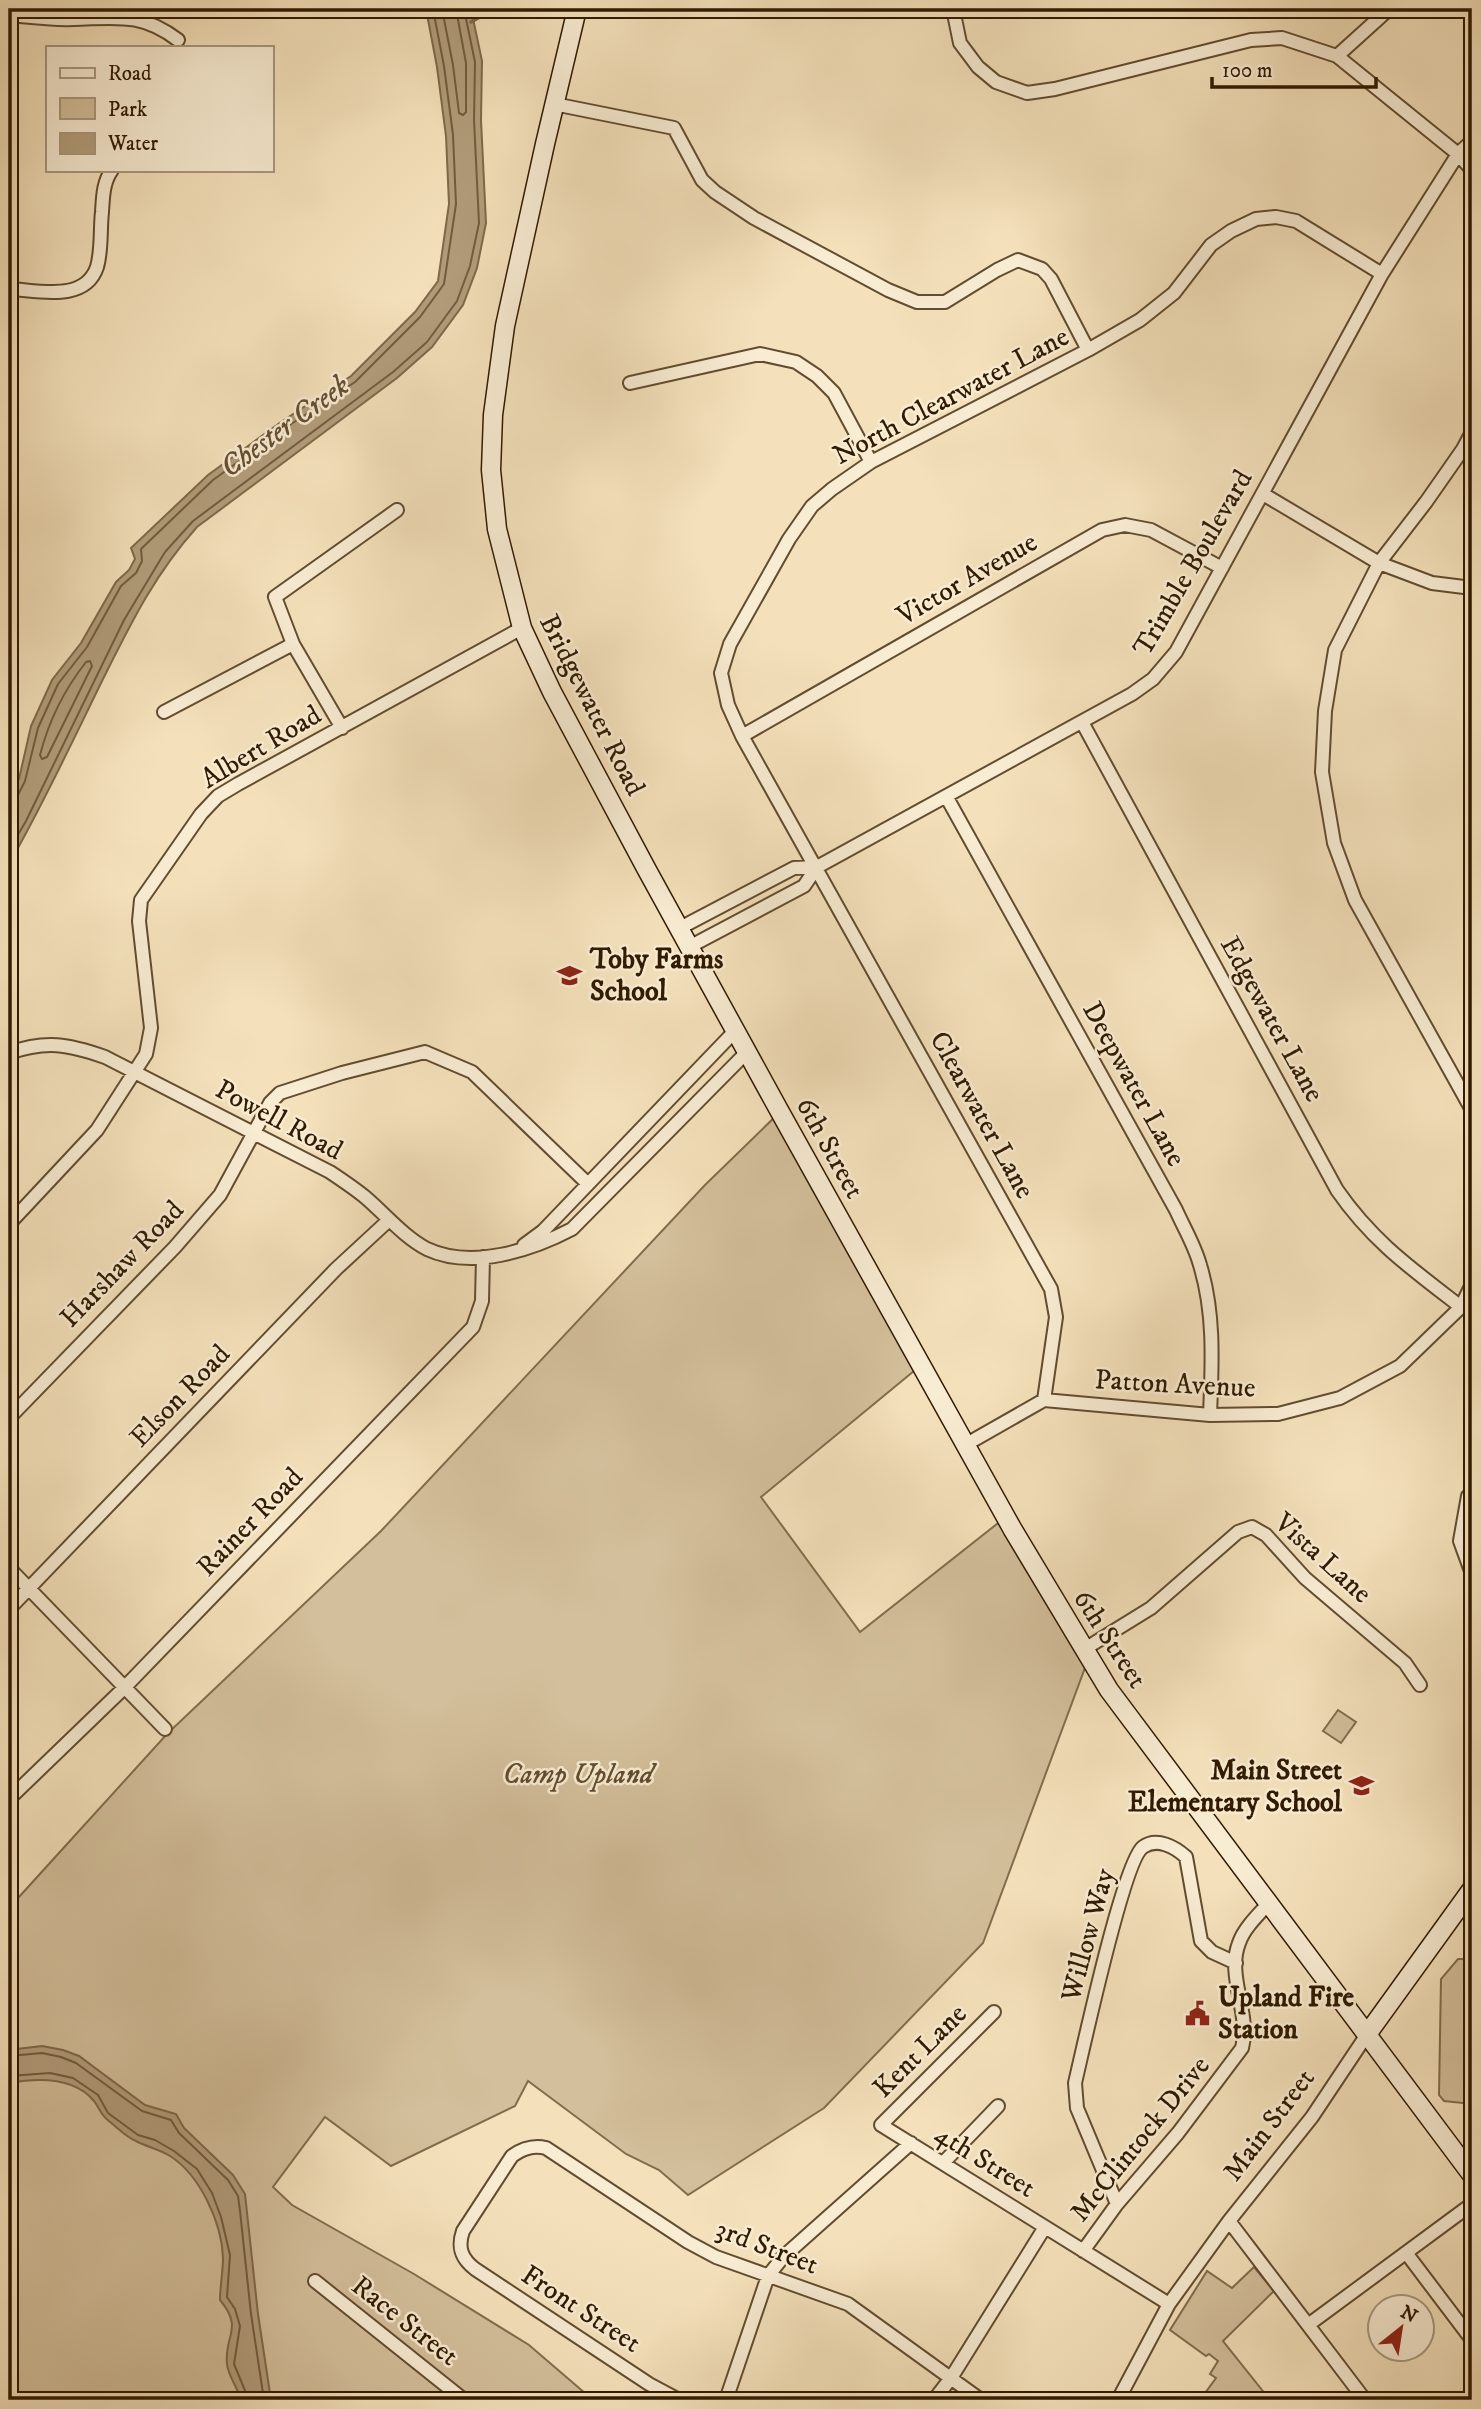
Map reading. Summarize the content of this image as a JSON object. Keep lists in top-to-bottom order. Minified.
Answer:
{"streets":{"street":["North Clearwater Lane","Trimble Boulevard","Victor Avenue","Bridgewater Road","Albert Road","Edgewater Lane","Deepwater Lane","Clearwater Lane","Powell Road","6th Street","Harshaw Road","Patton Avenue","Elson Road","Rainer Road","Vista Lane","Willow Way","Kent Lane","Main Street","McClintock Drive","4th Street","3rd Street","Front Street","Race Street"]},"crossings":[["North Clearwater Lane","Trimble Boulevard"],["North Clearwater Lane","Victor Avenue"],["North Clearwater Lane","Clearwater Lane"],["Trimble Boulevard","Victor Avenue"],["Trimble Boulevard","Bridgewater Road"],["Trimble Boulevard","Edgewater Lane"],["Trimble Boulevard","Deepwater Lane"],["Trimble Boulevard","Clearwater Lane"],["Bridgewater Road","Albert Road"],["Bridgewater Road","Powell Road"],["Bridgewater Road","6th Street"],["Albert Road","Powell Road"],["Edgewater Lane","Patton Avenue"],["Deepwater Lane","Patton Avenue"],["Clearwater Lane","Patton Avenue"],["Powell Road","Harshaw Road"],["Powell Road","Elson Road"],["Powell Road","Rainer Road"],["6th Street","Vista Lane"],["6th Street","Main Street"],["6th Street","McClintock Drive"],["Willow Way","McClintock Drive"],["Kent Lane","4th Street"],["Main Street","4th Street"],["McClintock Drive","4th Street"],["3rd Street","Front Street"]],"water":["Chester Creek"],"parks":["Camp Upland"],"places":{"school or university":["Toby Farms School","Main Street Elementary School"],"public building":["Upland Fire Station"]},"legend":["Road","Park","Water"],"scale_bar":"100 m","north":"top right"}
